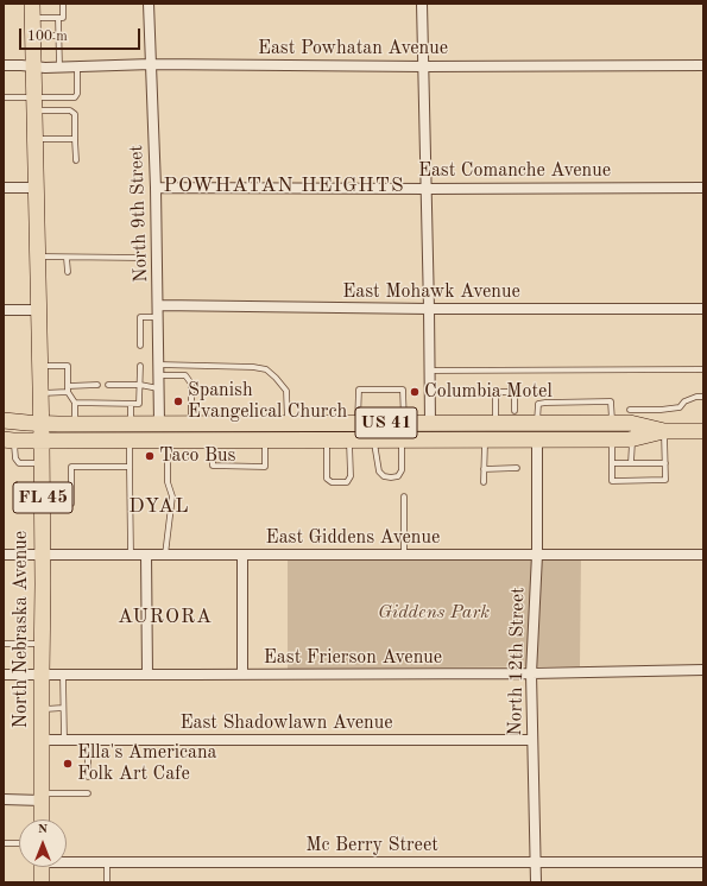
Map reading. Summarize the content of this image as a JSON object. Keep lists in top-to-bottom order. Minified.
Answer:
{"streets":{"main road":["US 41","FL 45","North Nebraska Avenue"],"street":["East Powhatan Avenue","East Comanche Avenue","North 9th Street","East Mohawk Avenue","East Giddens Avenue","East Frierson Avenue","North 12th Street","East Shadowlawn Avenue","Mc Berry Street"]},"crossings":[["East Powhatan Avenue","North 9th Street"],["East Powhatan Avenue","North Nebraska Avenue"],["East Comanche Avenue","North 9th Street"],["North 9th Street","East Mohawk Avenue"],["North 9th Street","US 41"],["US 41","North Nebraska Avenue"],["US 41","North 12th Street"],["East Giddens Avenue","North Nebraska Avenue"],["East Giddens Avenue","North 12th Street"],["North Nebraska Avenue","East Frierson Avenue"],["North Nebraska Avenue","East Shadowlawn Avenue"],["East Frierson Avenue","North 12th Street"],["North 12th Street","East Shadowlawn Avenue"],["North 12th Street","Mc Berry Street"]],"districts":["POWHATAN HEIGHTS","DYAL","AURORA"],"parks":["Giddens Park"],"places":["Columbia Motel","Spanish Evangelical Church","Taco Bus","Ella's Americana Folk Art Cafe"],"scale_bar":"100 m","north":"top"}
